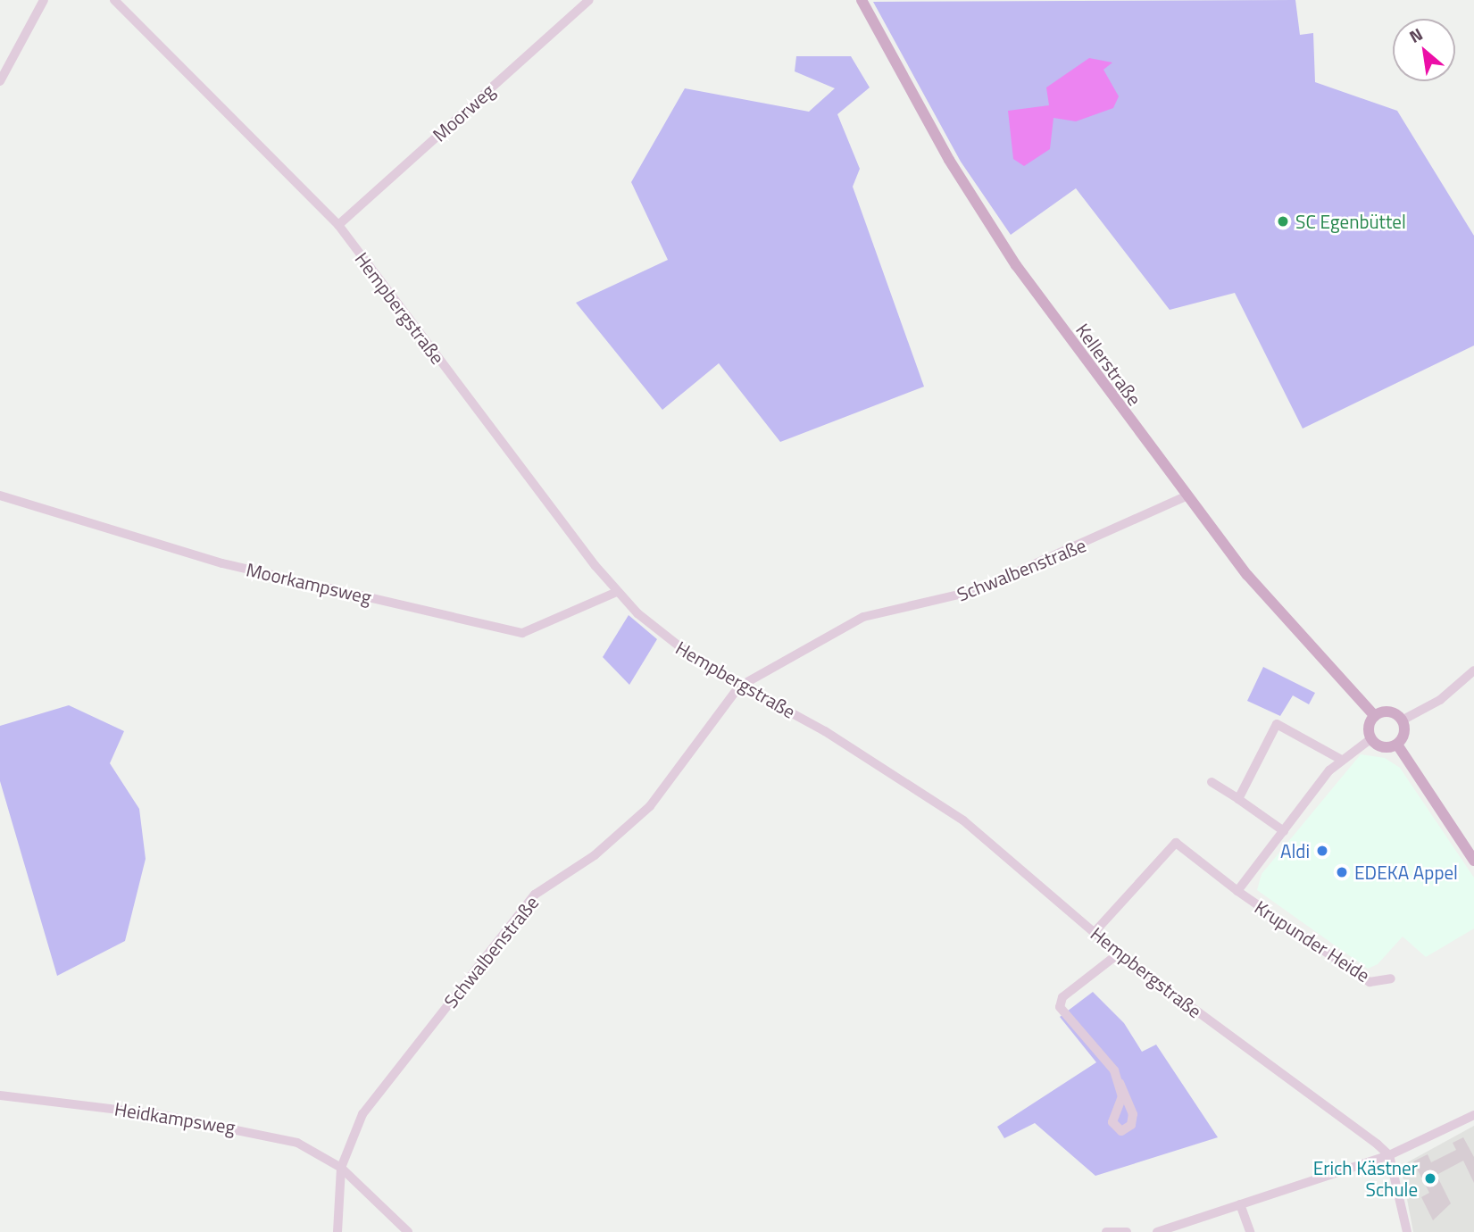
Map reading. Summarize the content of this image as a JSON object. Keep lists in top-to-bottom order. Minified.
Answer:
{"streets":{"main road":["Kellerstraße"],"street":["Moorweg","Hempbergstraße","Schwalbenstraße","Moorkampsweg","Krupunder Heide","Heidkampsweg"]},"crossings":[["Moorweg","Hempbergstraße"],["Hempbergstraße","Schwalbenstraße"],["Hempbergstraße","Moorkampsweg"],["Hempbergstraße","Krupunder Heide"],["Kellerstraße","Schwalbenstraße"],["Kellerstraße","Krupunder Heide"],["Schwalbenstraße","Heidkampsweg"]],"places":["SC Egenbüttel","Aldi","EDEKA Appel","Erich Kästner Schule"],"north":"top left"}
